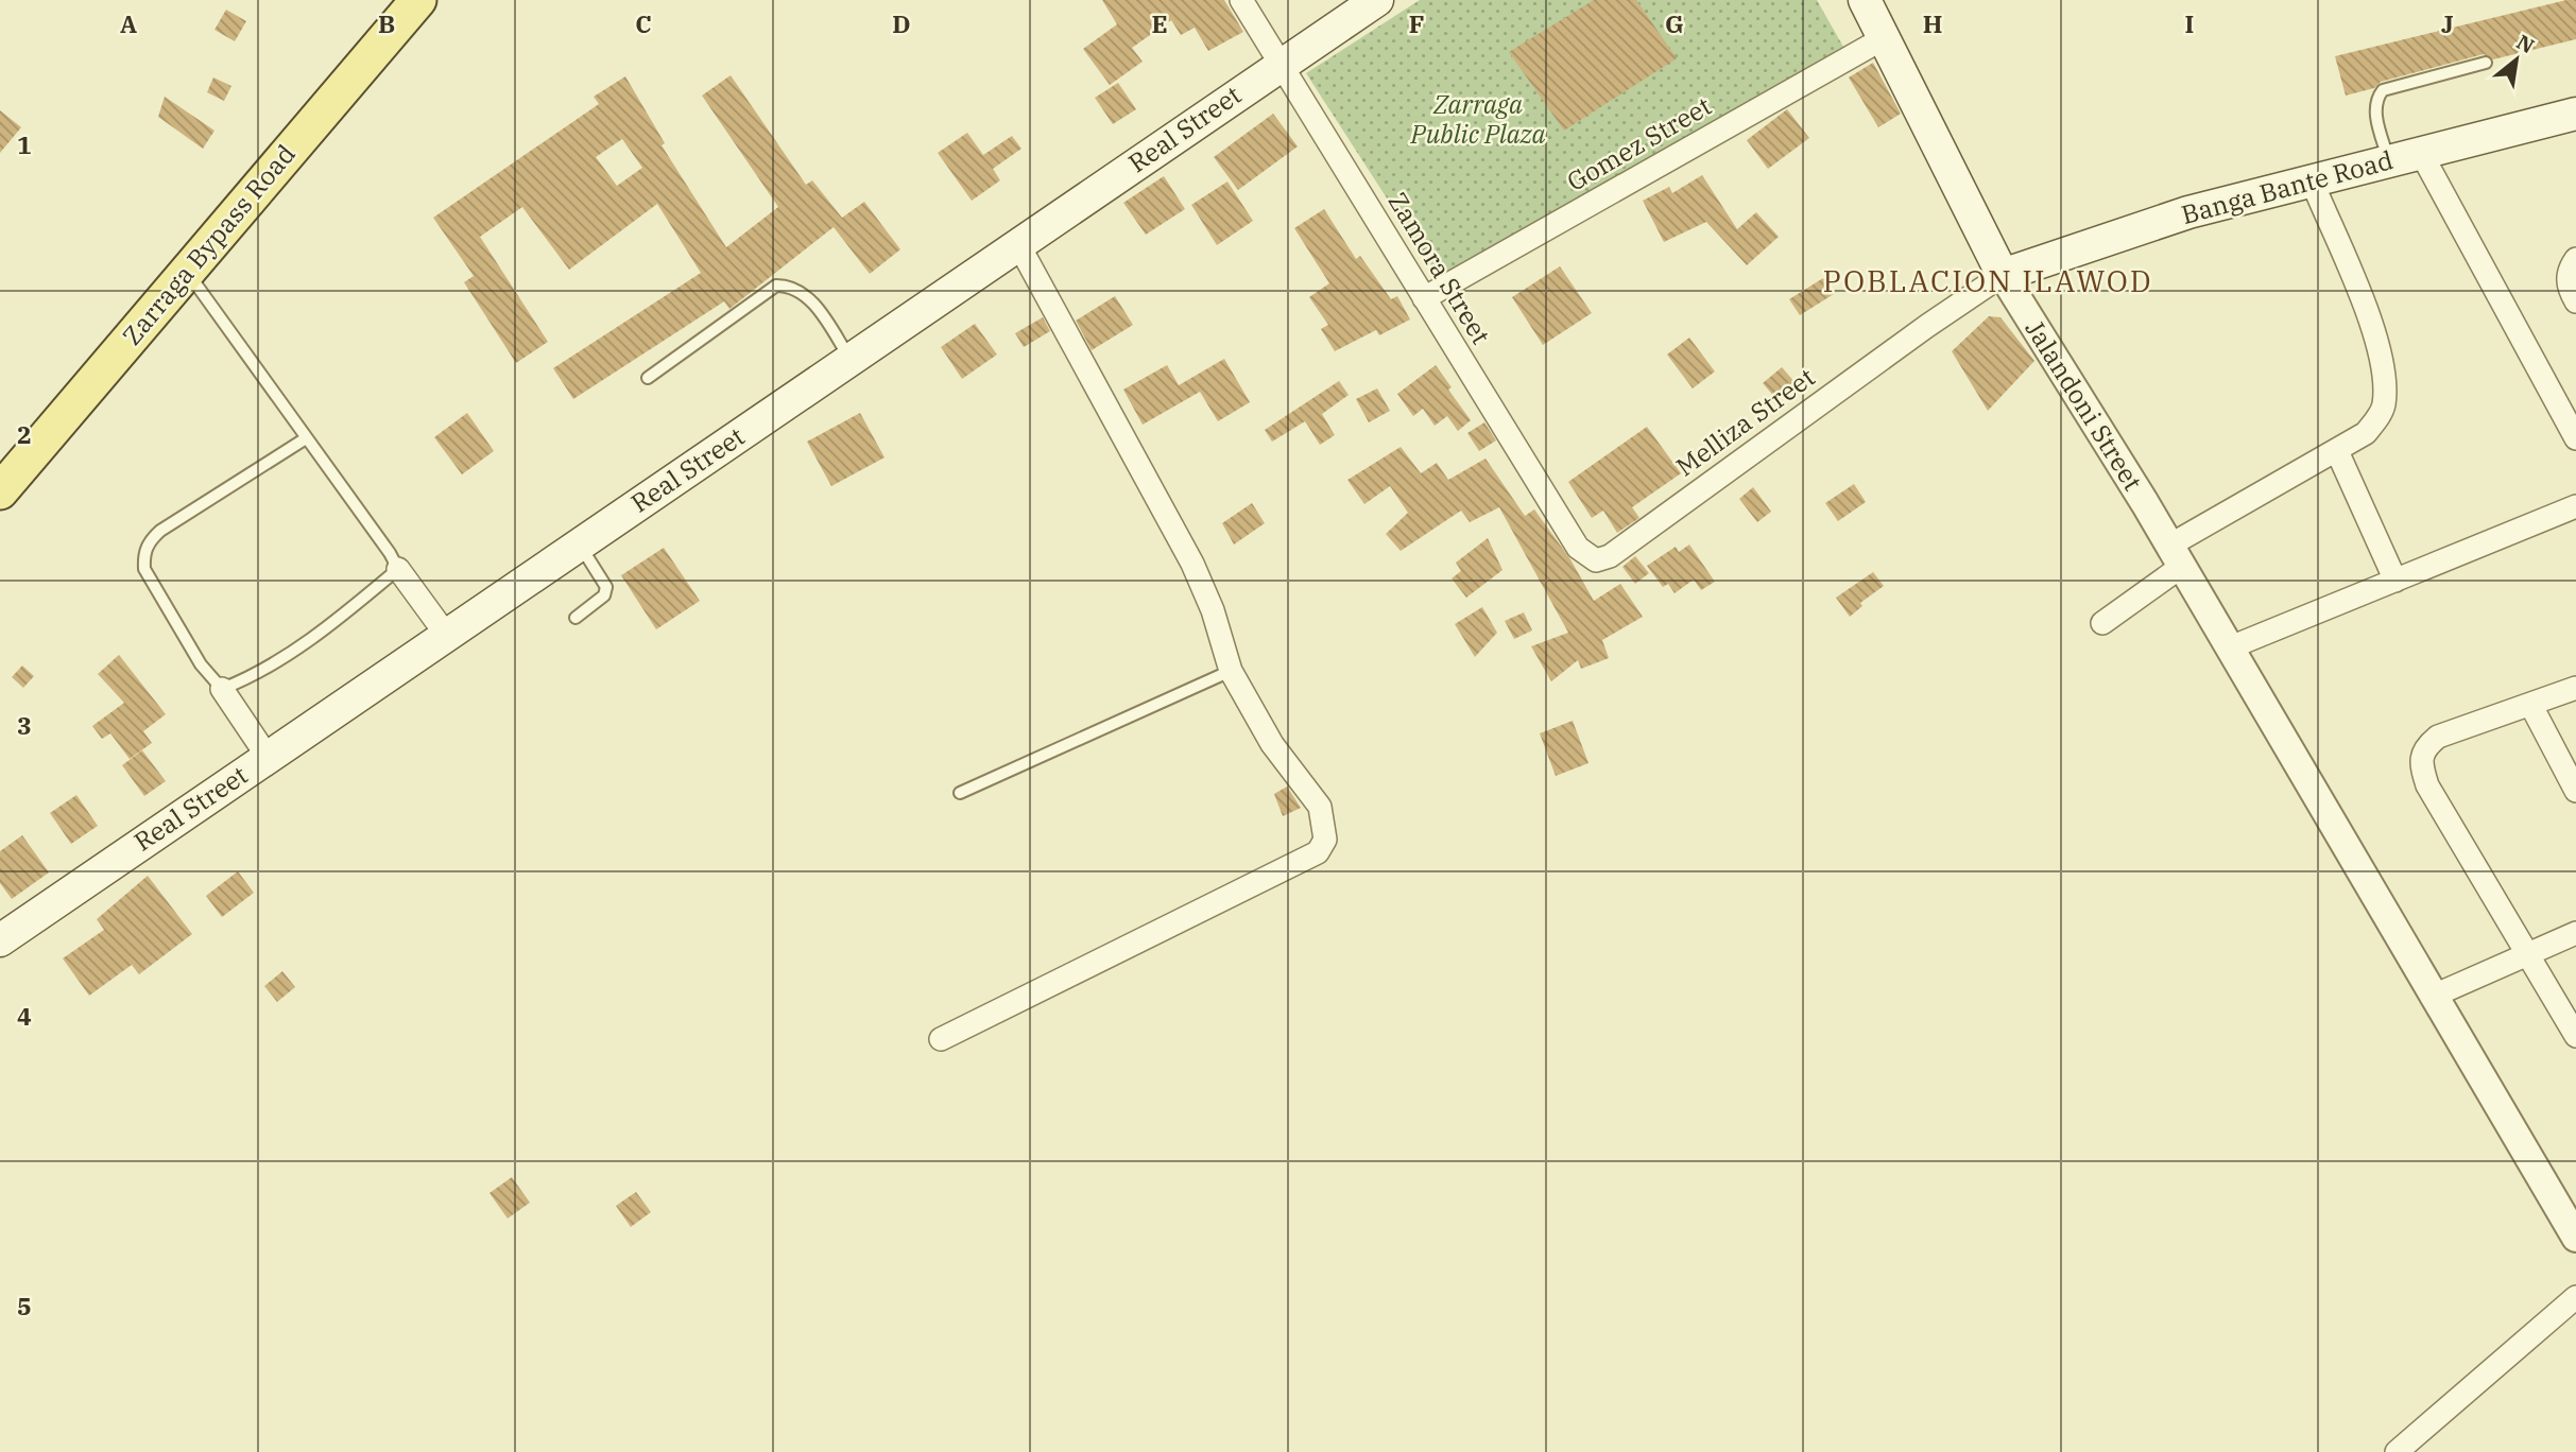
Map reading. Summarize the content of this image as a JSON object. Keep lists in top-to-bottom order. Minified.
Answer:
{"streets":{"main road":["Real Street","Banga Bante Road","Zarraga Bypass Road","Jalandoni Street"],"street":["Gomez Street","Zamora Street","Melliza Street"]},"crossings":[["Real Street","Zamora Street"],["Gomez Street","Zamora Street"],["Gomez Street","Jalandoni Street"],["Banga Bante Road","Jalandoni Street"],["Banga Bante Road","Melliza Street"],["Zamora Street","Melliza Street"],["Jalandoni Street","Melliza Street"]],"districts":["POBLACION ILAWOD"],"parks":["Zarraga Public Plaza"],"north":"top right","grid":{"columns":["A","B","C","D","E","F","G","H","I","J"],"rows":["1","2","3","4","5"]}}
